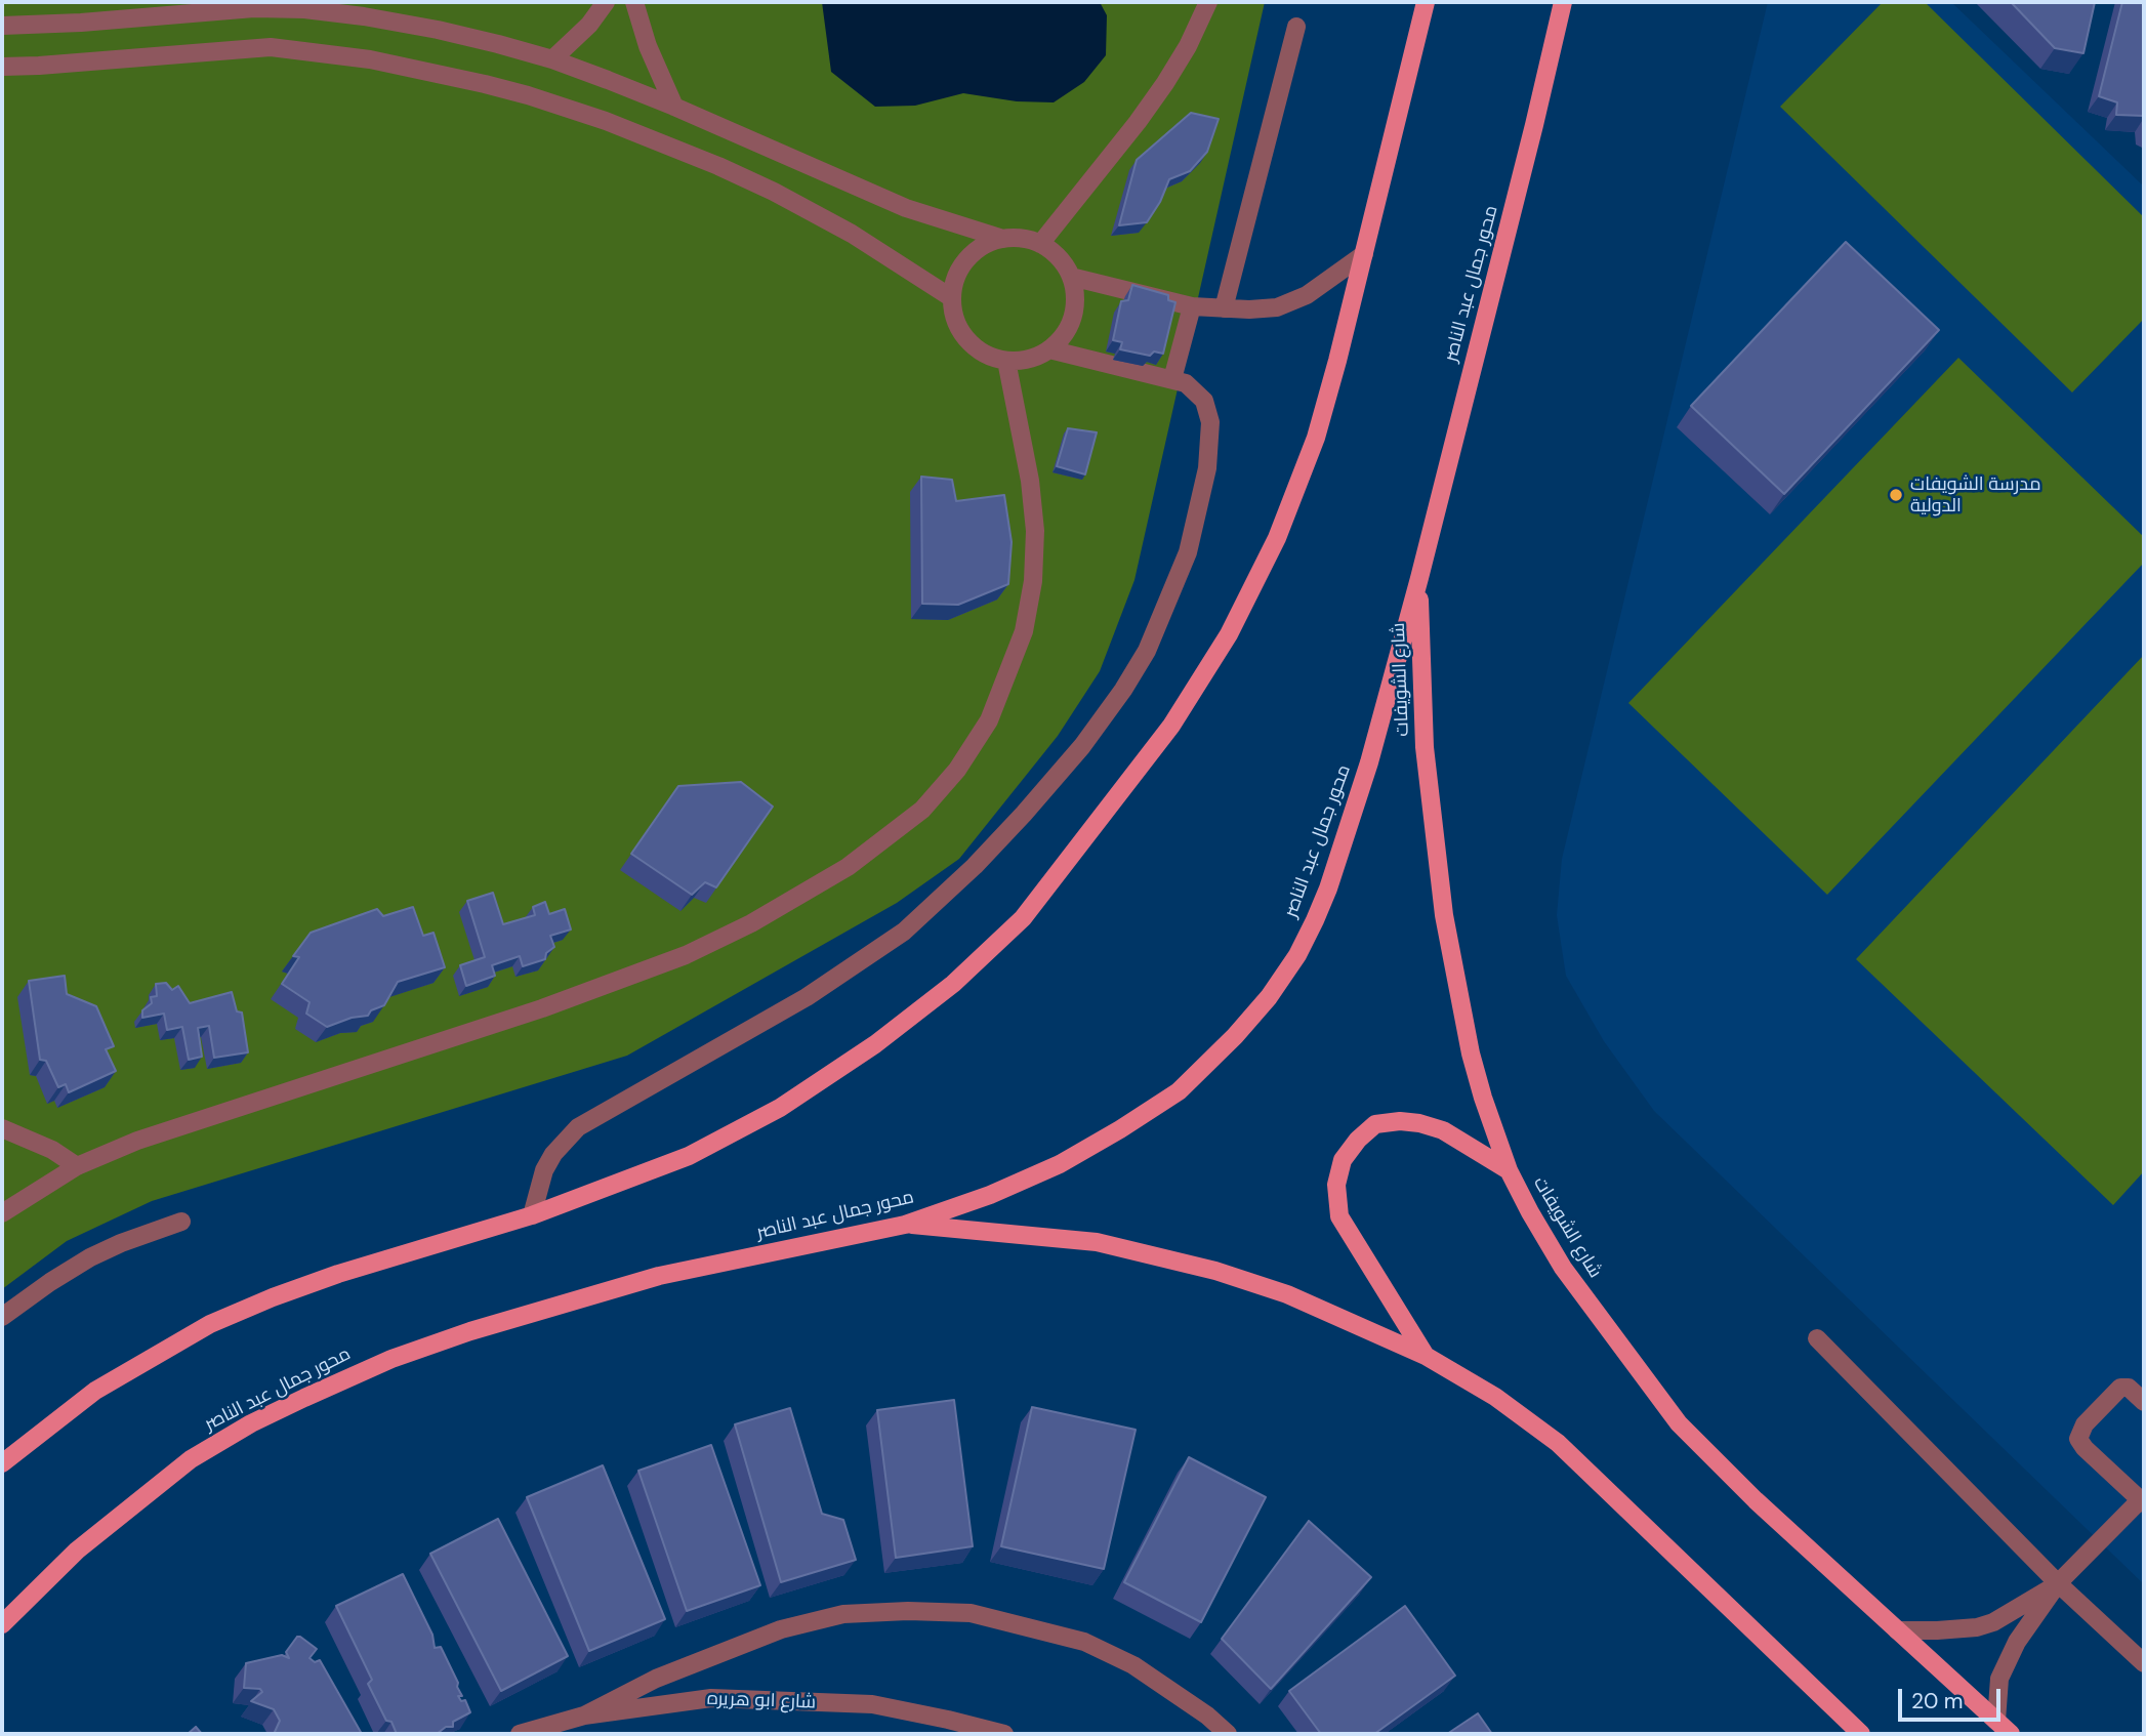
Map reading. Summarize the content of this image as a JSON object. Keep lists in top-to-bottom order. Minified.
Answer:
{"streets":{"main road":["محور جمال عبد الناصر","شارع الشويفات"],"street":["شارع ابو هريره"]},"crossings":[["محور جمال عبد الناصر","شارع الشويفات"]],"places":["مدرسة الشويفات الدولية"],"scale_bar":"20 m"}
